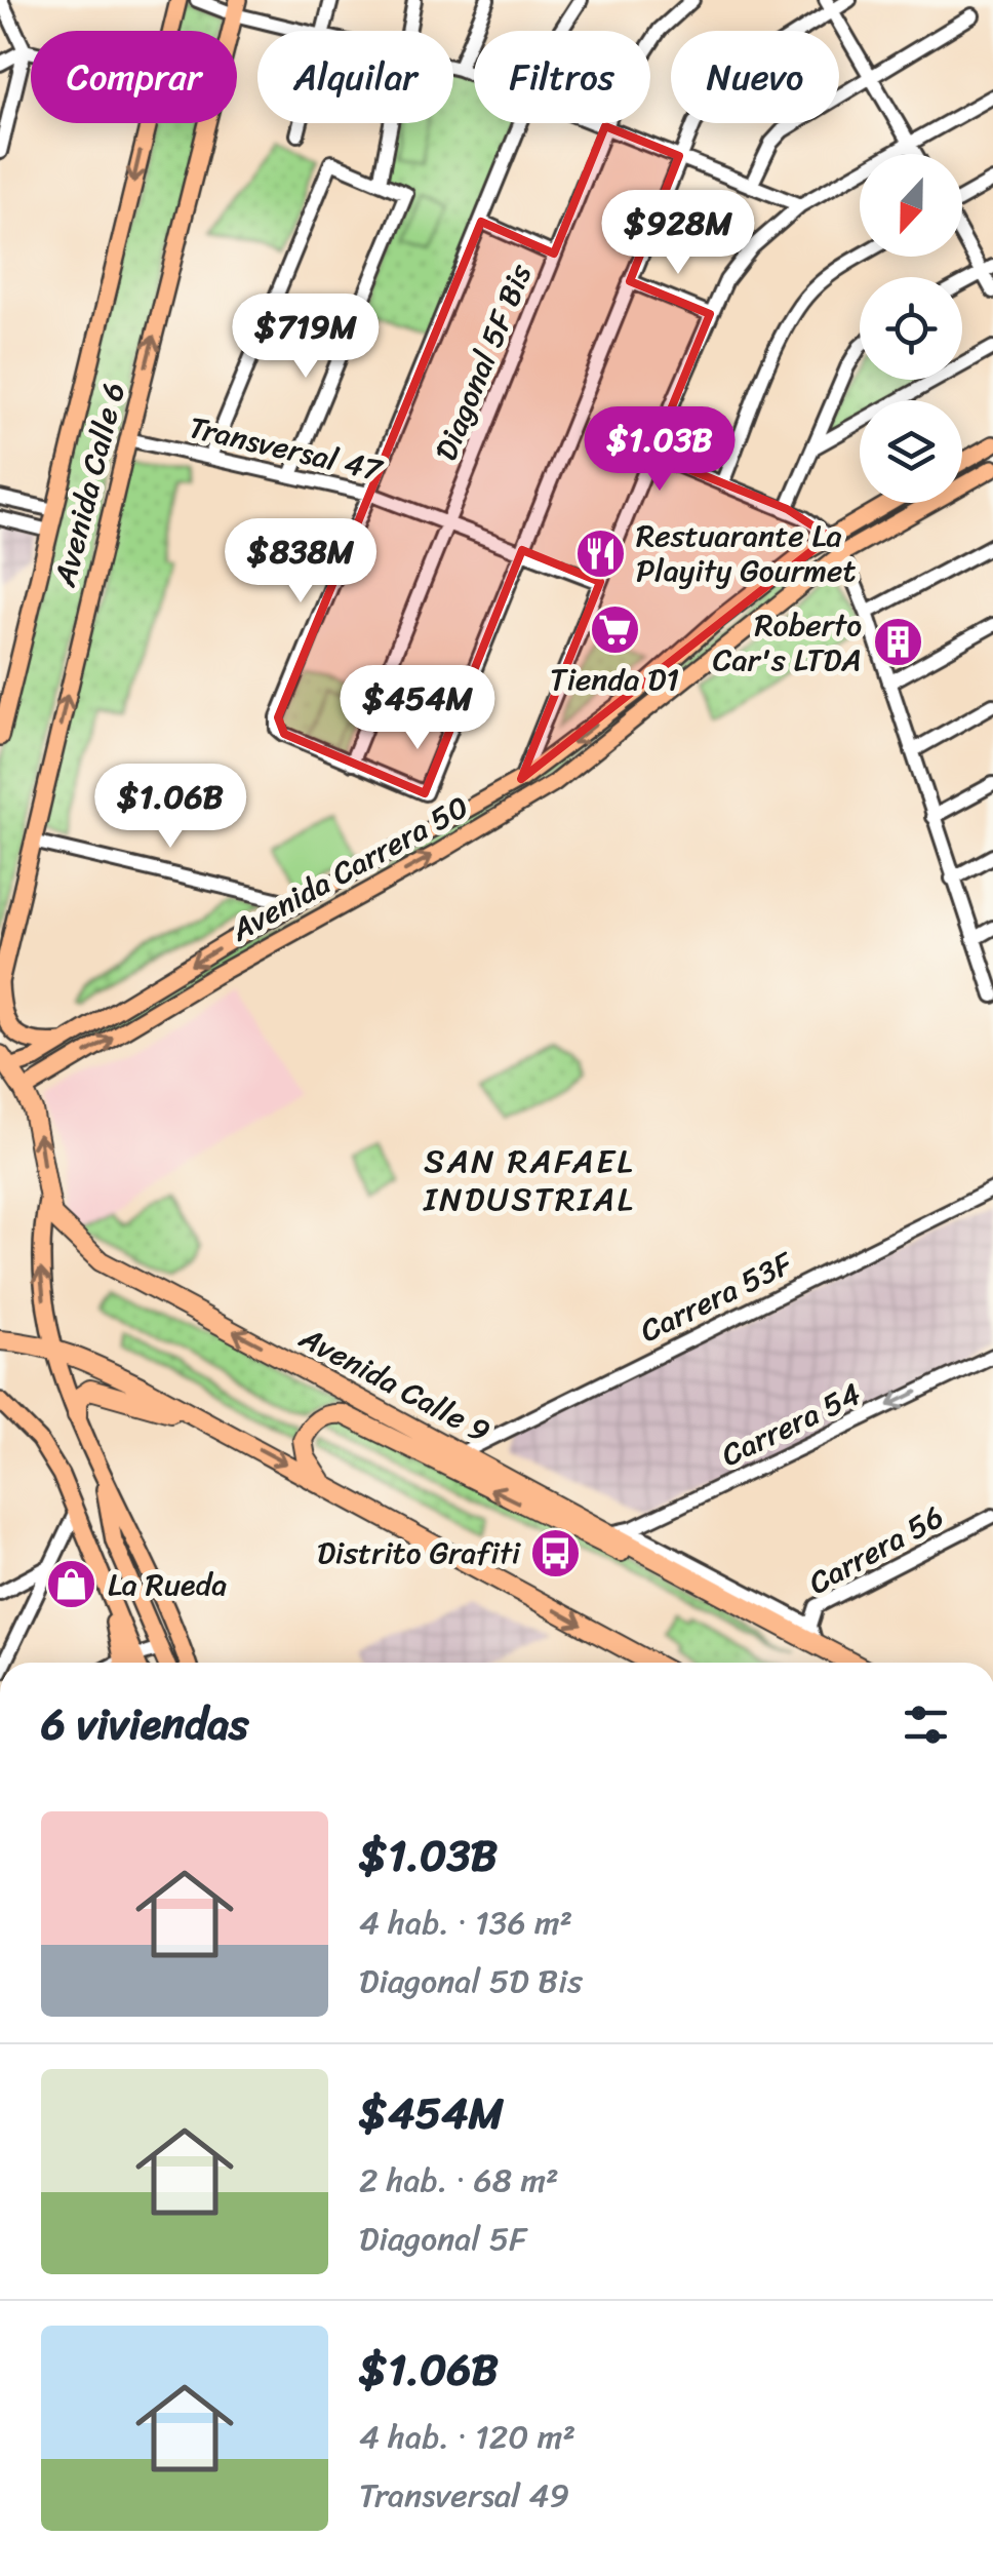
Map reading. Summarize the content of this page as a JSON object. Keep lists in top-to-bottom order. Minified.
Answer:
{"streets":{"highway":["Avenida Calle 9"],"main road":["Avenida Calle 6","Avenida Carrera 50"],"street":["Diagonal 5F Bis","Transversal 47","Carrera 53F","Carrera 54","Carrera 56"]},"crossings":[["Diagonal 5F Bis","Transversal 47"],["Transversal 47","Avenida Calle 6"],["Carrera 53F","Avenida Calle 9"],["Avenida Calle 9","Carrera 54"],["Avenida Calle 9","Carrera 56"]],"one_way":["Carrera 54"],"districts":["SAN RAFAEL INDUSTRIAL"],"places":{"restaurant":["Restuarante La Playity Gourmet"],"supermarket":["Tienda D1"],"building":["Roberto Car's LTDA"],"bus stop":["Distrito Grafiti"],"shop":["La Rueda"]},"north":"bottom","page":{"chip":["Comprar","Alquilar","Filtros","Nuevo"],"price":["$928M","$719M","$1.03B","$838M","$454M","$1.06B"],"heading":"6 viviendas","list":[{"name":"$1.03B","note":"4 hab. · 136 m² · Diagonal 5D Bis"},{"name":"$454M","note":"2 hab. · 68 m² · Diagonal 5F"},{"name":"$1.06B","note":"4 hab. · 120 m² · Transversal 49"}]}}
